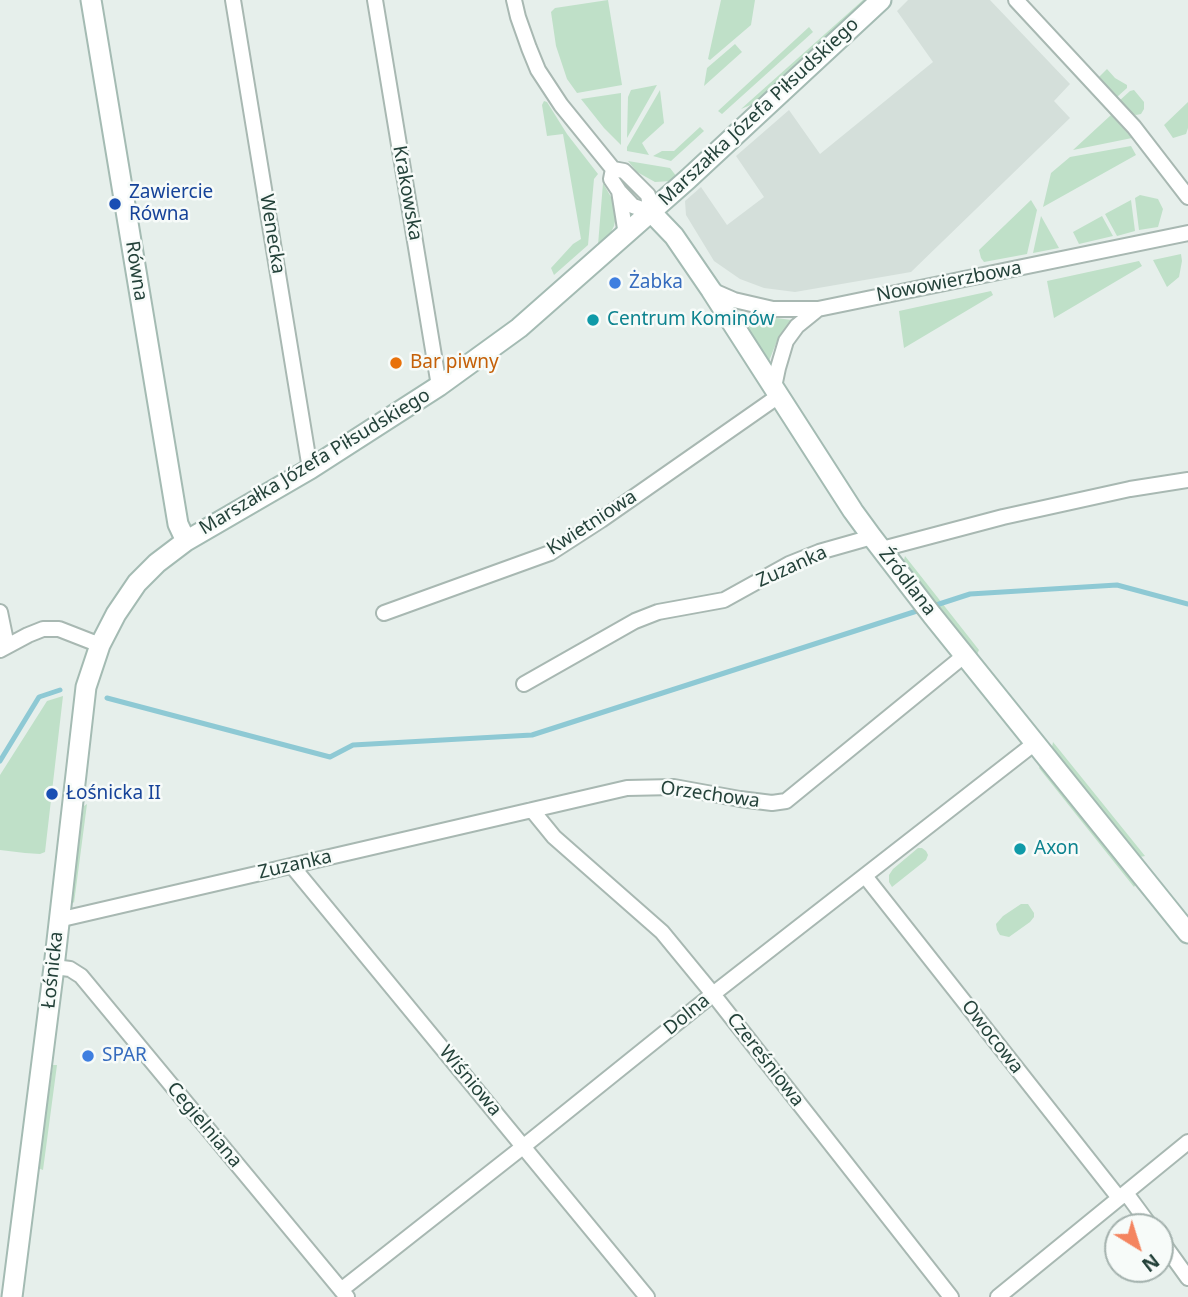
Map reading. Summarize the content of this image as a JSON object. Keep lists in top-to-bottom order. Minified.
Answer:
{"streets":{"street":["Marszałka Józefa Piłsudskiego","Krakowska","Wenecka","Równa","Nowowierzbowa","Kwietniowa","Zuzanka","Źródlana","Orzechowa","Łośnicka","Dolna","Owocowa","Czereśniowa","Wiśniowa","Cegielniana"]},"crossings":[["Marszałka Józefa Piłsudskiego","Krakowska"],["Marszałka Józefa Piłsudskiego","Wenecka"],["Marszałka Józefa Piłsudskiego","Równa"],["Marszałka Józefa Piłsudskiego","Źródlana"],["Marszałka Józefa Piłsudskiego","Łośnicka"],["Nowowierzbowa","Źródlana"],["Kwietniowa","Źródlana"],["Zuzanka","Źródlana"],["Zuzanka","Orzechowa"],["Zuzanka","Łośnicka"],["Zuzanka","Czereśniowa"],["Zuzanka","Wiśniowa"],["Źródlana","Orzechowa"],["Źródlana","Dolna"],["Orzechowa","Czereśniowa"],["Łośnicka","Cegielniana"],["Dolna","Owocowa"],["Dolna","Czereśniowa"],["Dolna","Wiśniowa"],["Dolna","Cegielniana"]],"places":["Zawiercie Równa","Żabka","Centrum Kominów","Bar piwny","Łośnicka II","Axon","SPAR"],"north":"bottom right"}
